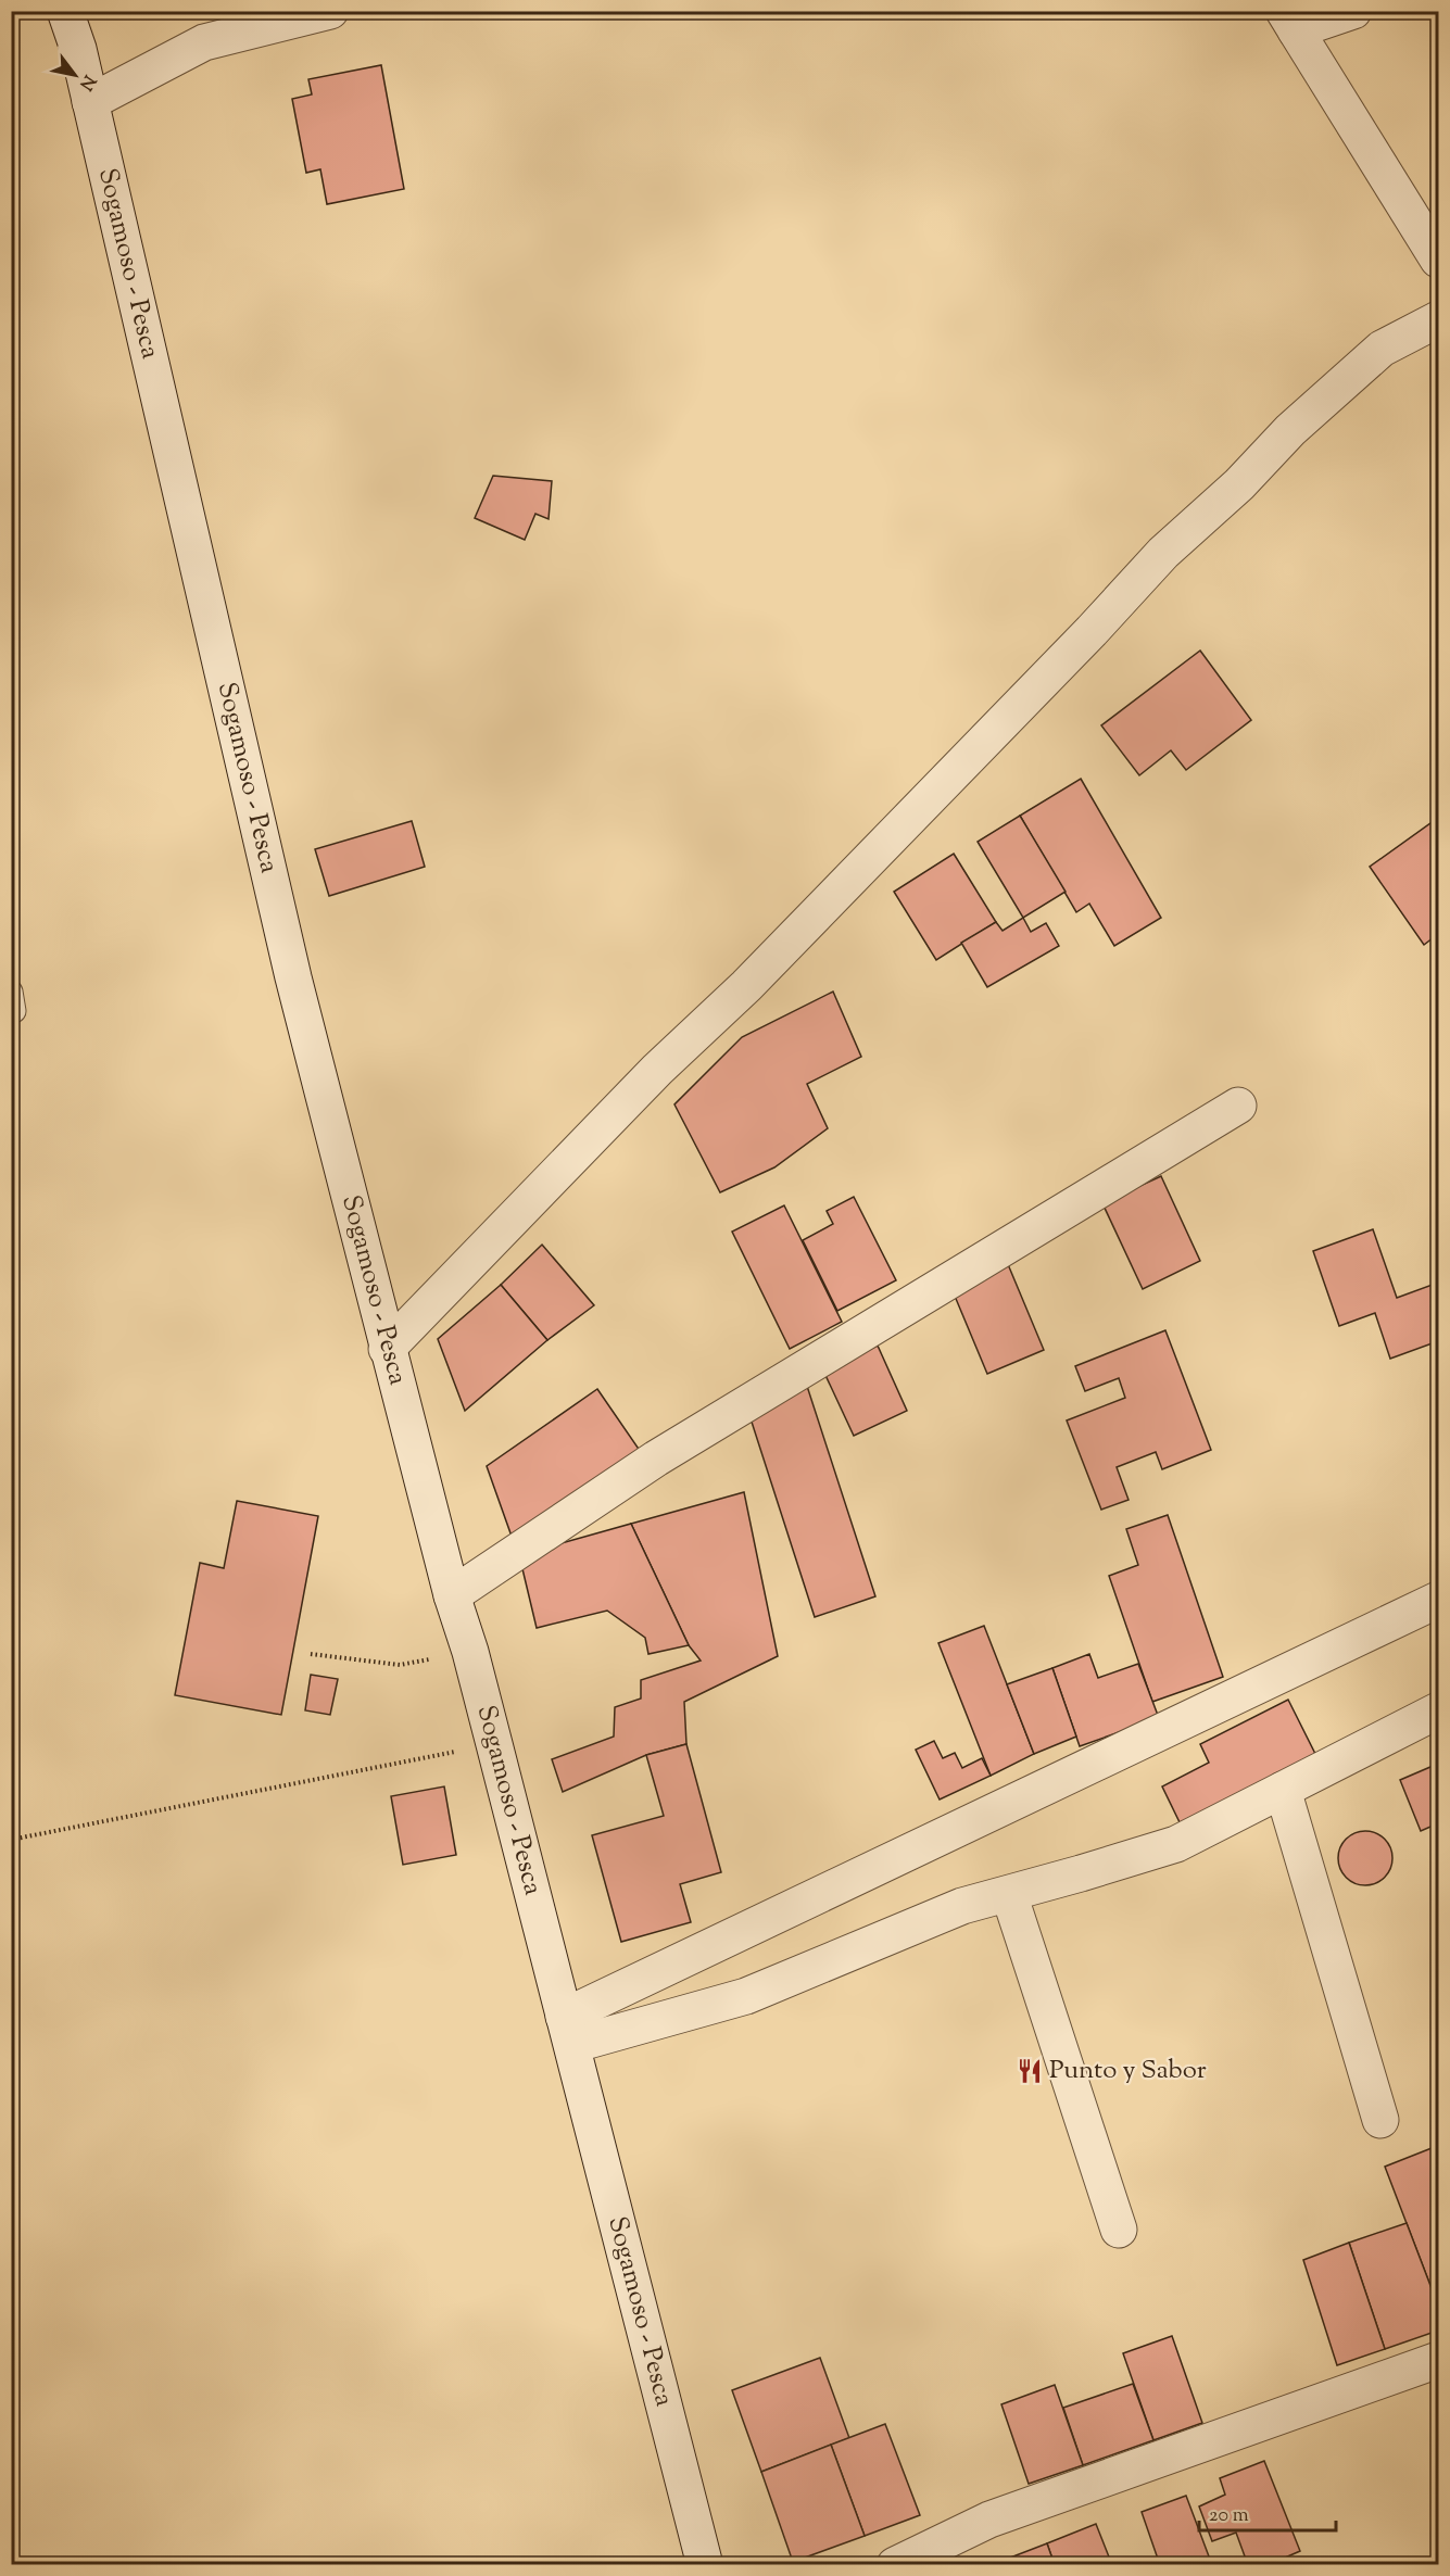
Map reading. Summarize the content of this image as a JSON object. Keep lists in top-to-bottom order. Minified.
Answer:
{"streets":{"street":["Sogamoso - Pesca"]},"places":{"restaurant":["Punto y Sabor"]},"scale_bar":"20 m","north":"bottom right"}
